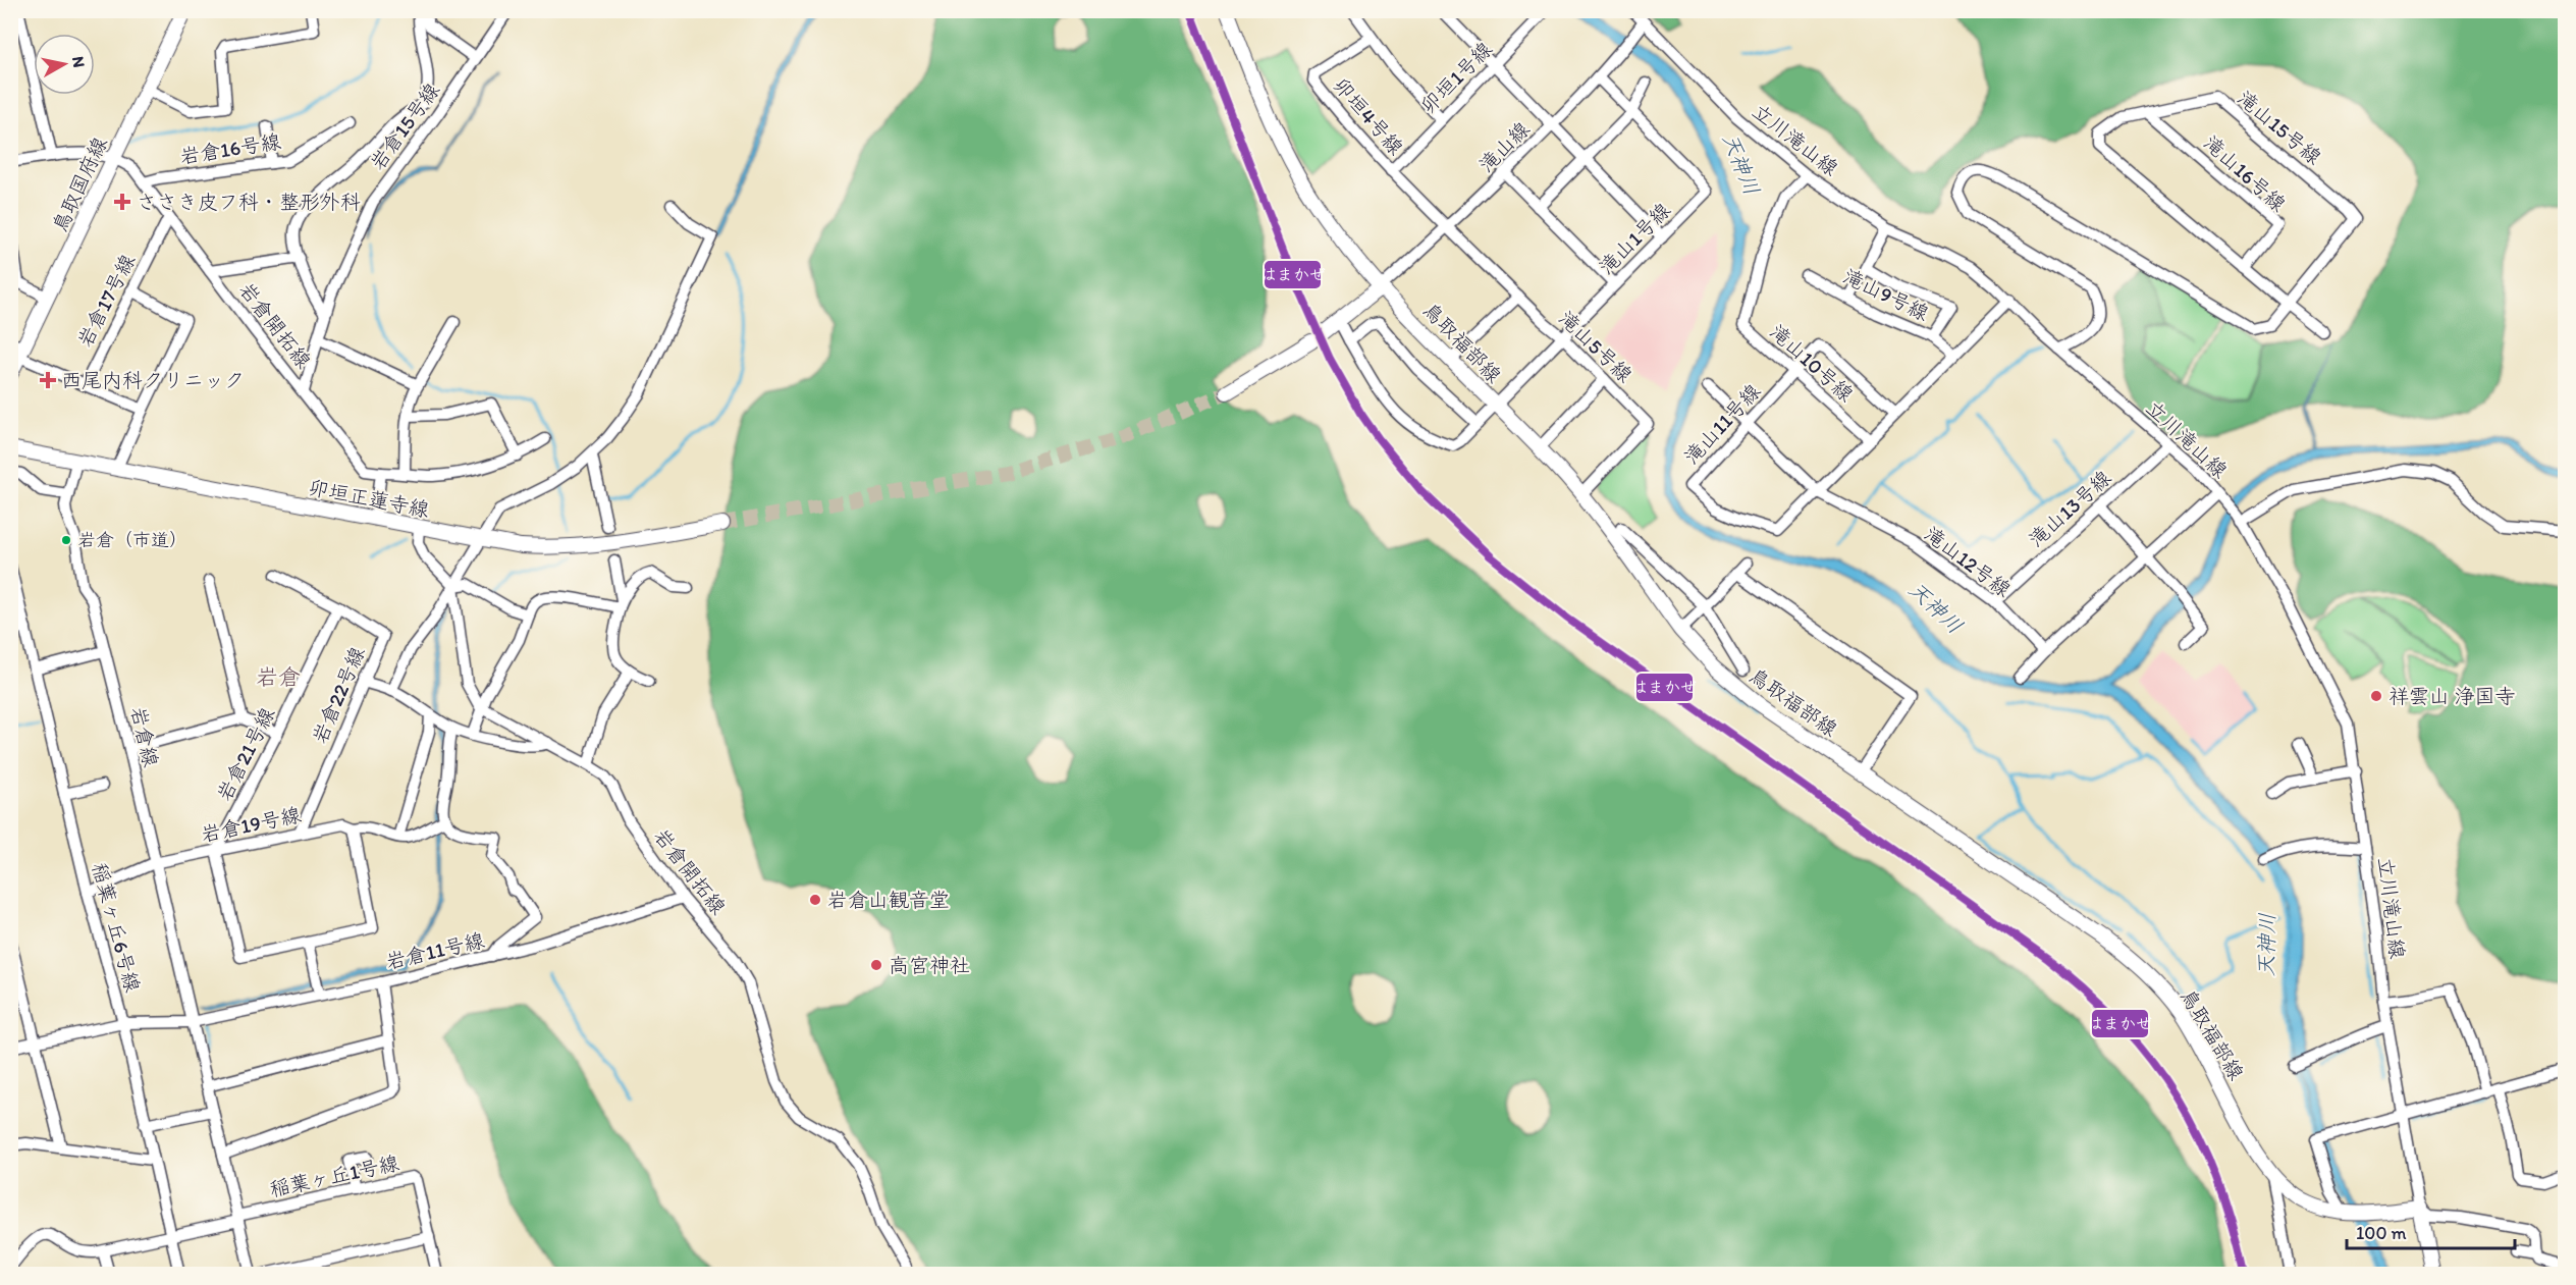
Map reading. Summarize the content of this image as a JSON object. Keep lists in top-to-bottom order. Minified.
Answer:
{"streets":{"main road":["鳥取国府線","鳥取福部線","卯垣正蓮寺線"],"street":["卯垣1号線","卯垣4号線","岩倉15号線","滝山15号線","立川滝山線","滝山線","岩倉16号線","滝山16号線","滝山1号線","滝山9号線","岩倉17号線","岩倉開拓線","滝山5号線","滝山10号線","滝山11号線","滝山13号線","滝山12号線","岩倉22号線","岩倉線","岩倉21号線","岩倉19号線","稲葉ヶ丘6号線","岩倉11号線","稲葉ヶ丘1号線"]},"crossings":[["卯垣1号線","卯垣4号線"],["卯垣4号線","滝山線"],["卯垣4号線","滝山5号線"],["岩倉15号線","岩倉開拓線"],["滝山15号線","立川滝山線"],["滝山15号線","滝山16号線"],["立川滝山線","滝山線"],["立川滝山線","鳥取福部線"],["立川滝山線","滝山10号線"],["立川滝山線","滝山11号線"],["立川滝山線","滝山13号線"],["滝山線","滝山1号線"],["滝山線","鳥取福部線"],["滝山線","滝山5号線"],["岩倉16号線","岩倉開拓線"],["鳥取国府線","岩倉開拓線"],["滝山1号線","鳥取福部線"],["滝山1号線","滝山5号線"],["岩倉17号線","岩倉開拓線"],["岩倉開拓線","岩倉11号線"],["鳥取福部線","滝山5号線"],["滝山10号線","滝山11号線"],["滝山11号線","滝山12号線"],["卯垣正蓮寺線","岩倉線"],["滝山13号線","滝山12号線"],["岩倉22号線","岩倉21号線"],["岩倉22号線","岩倉19号線"],["岩倉線","岩倉19号線"],["岩倉線","岩倉11号線"],["岩倉線","稲葉ヶ丘1号線"],["岩倉21号線","岩倉19号線"],["岩倉19号線","稲葉ヶ丘6号線"],["稲葉ヶ丘6号線","岩倉11号線"],["稲葉ヶ丘6号線","稲葉ヶ丘1号線"]],"districts":["岩倉"],"water":["天神川"],"places":{"health":["ささき皮フ科・整形外科","西尾内科クリニック"],"other":["岩倉（市道）","祥雲山 浄国寺","岩倉山観音堂","高宮神社"]},"lines":["transit line はまかぜ"],"scale_bar":"100 m","north":"right"}
